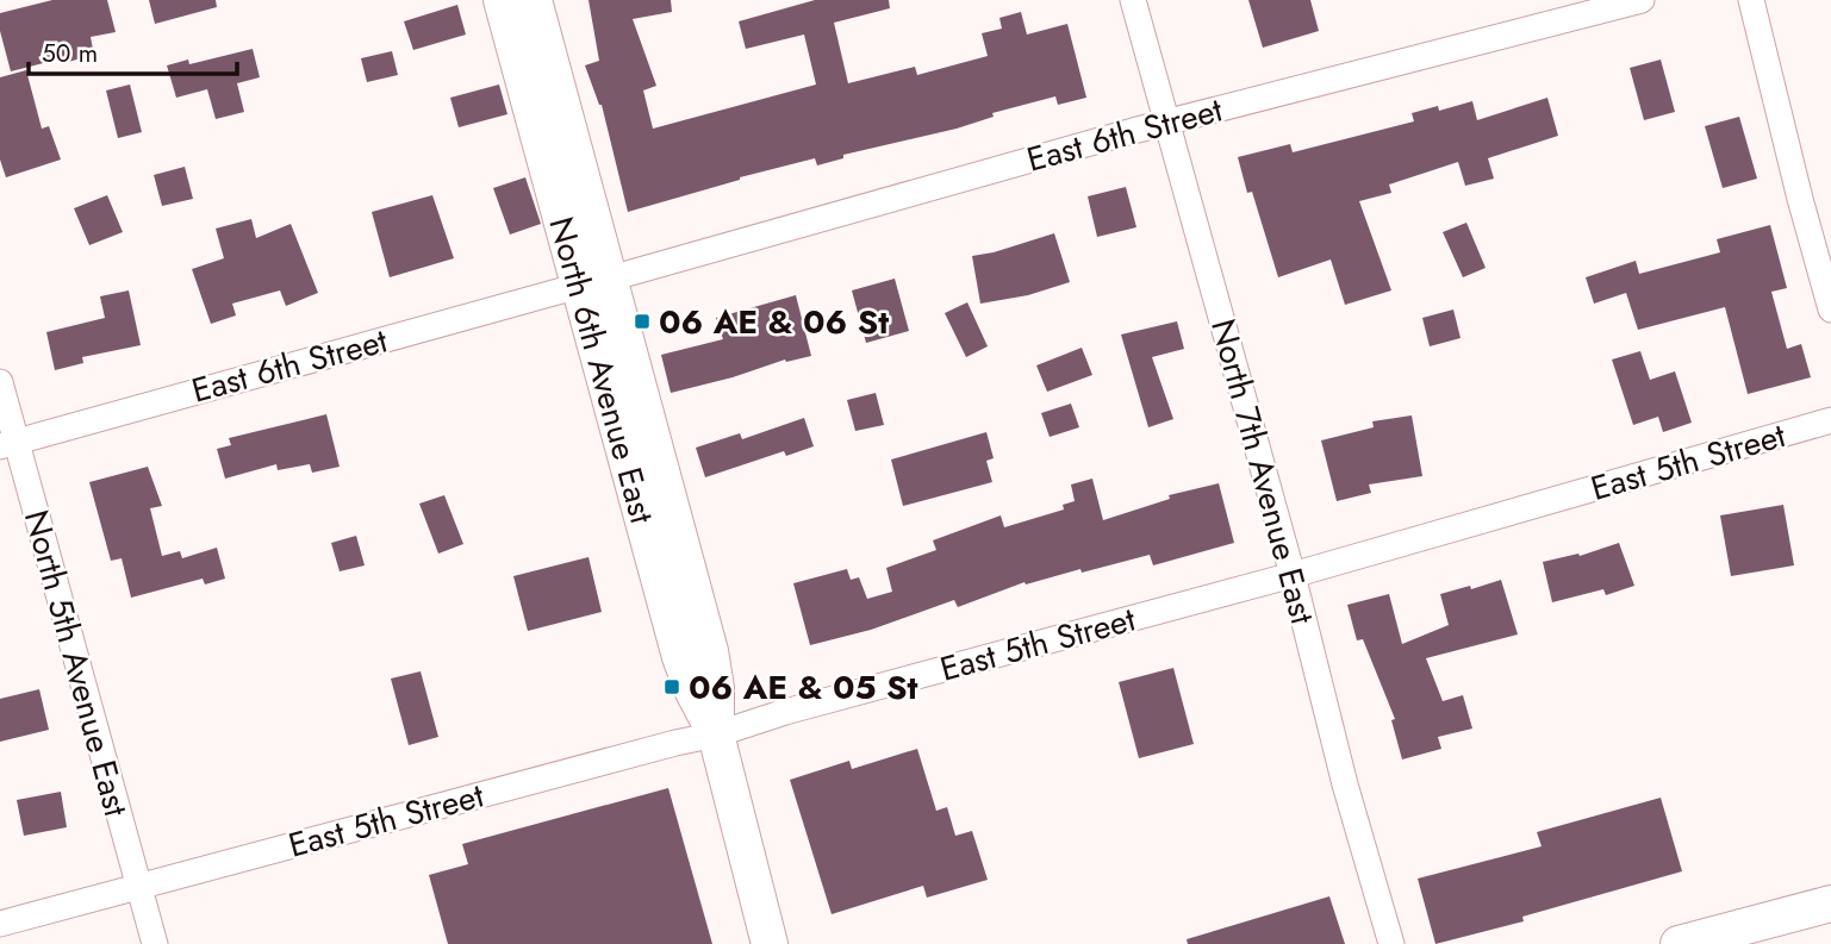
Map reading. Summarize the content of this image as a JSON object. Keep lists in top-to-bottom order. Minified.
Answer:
{"streets":{"main road":["North 6th Avenue East"],"street":["East 6th Street","East 5th Street","North 7th Avenue East","North 5th Avenue East"]},"crossings":[["East 6th Street","North 6th Avenue East"],["East 6th Street","North 7th Avenue East"],["East 6th Street","North 5th Avenue East"],["North 6th Avenue East","East 5th Street"],["East 5th Street","North 7th Avenue East"],["East 5th Street","North 5th Avenue East"]],"places":{"transit":["06 AE & 06 St","06 AE & 05 St"]},"scale_bar":"50 m"}
